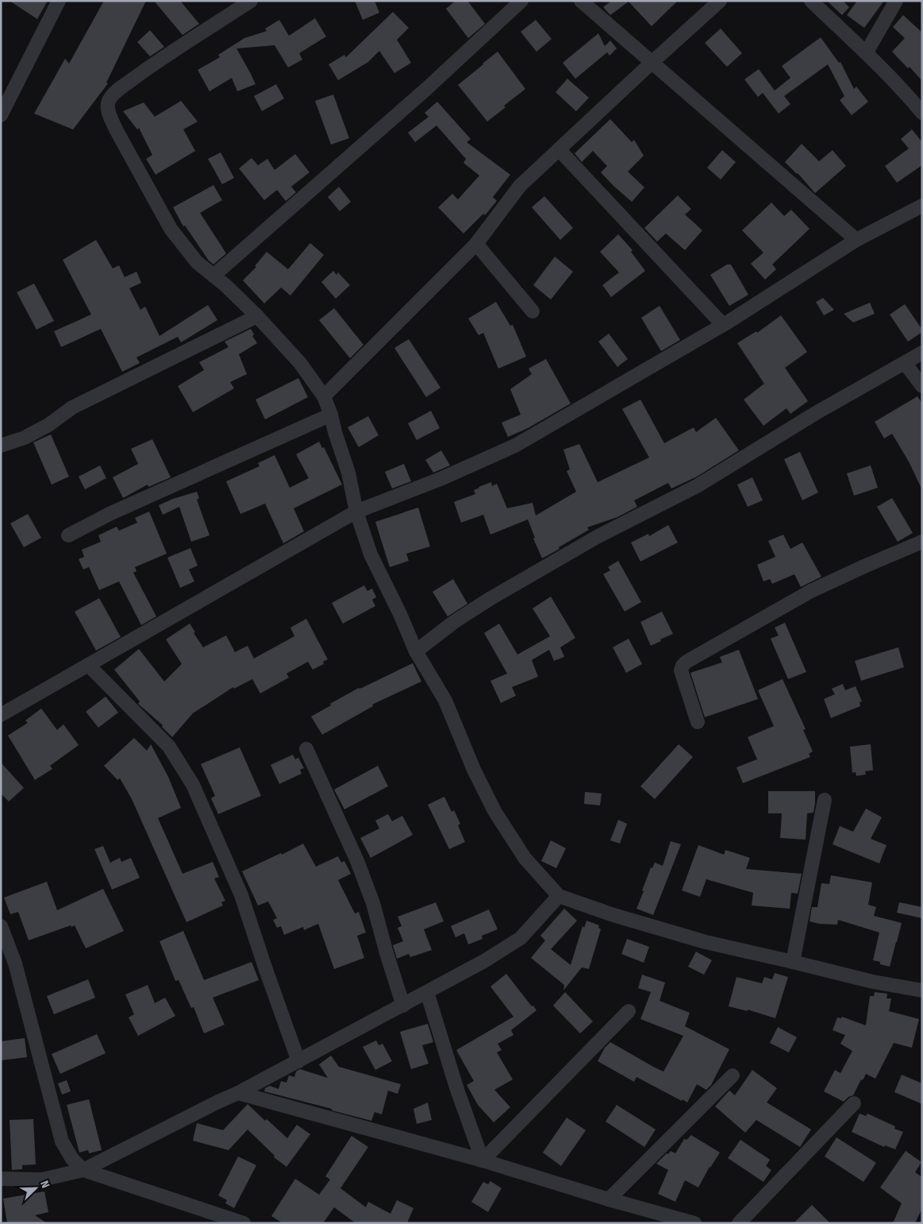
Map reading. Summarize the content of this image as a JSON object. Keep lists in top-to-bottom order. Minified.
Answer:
{"north":"top right"}
